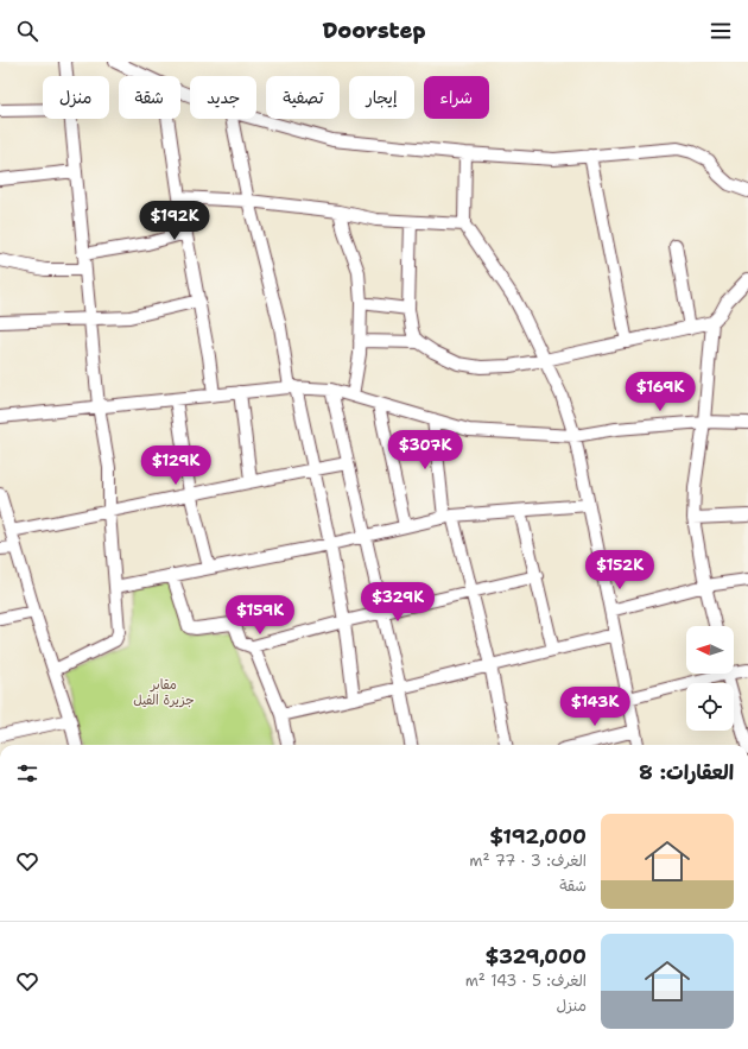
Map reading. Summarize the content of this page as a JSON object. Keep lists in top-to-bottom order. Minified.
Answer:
{"parks":["مقابر جزيرة الفيل"],"north":"left","page":{"header":"Doorstep","chip":["شراء","إيجار","تصفية","جديد","شقة","منزل"],"price":["$192K","$169K","$307K","$129K","$152K","$329K","$159K","$143K"],"heading":"العقارات: 8","list":[{"name":"$192,000","note":"الغرف: 3 · 77 m² · شقة"},{"name":"$329,000","note":"الغرف: 5 · 143 m² · منزل"}]}}
